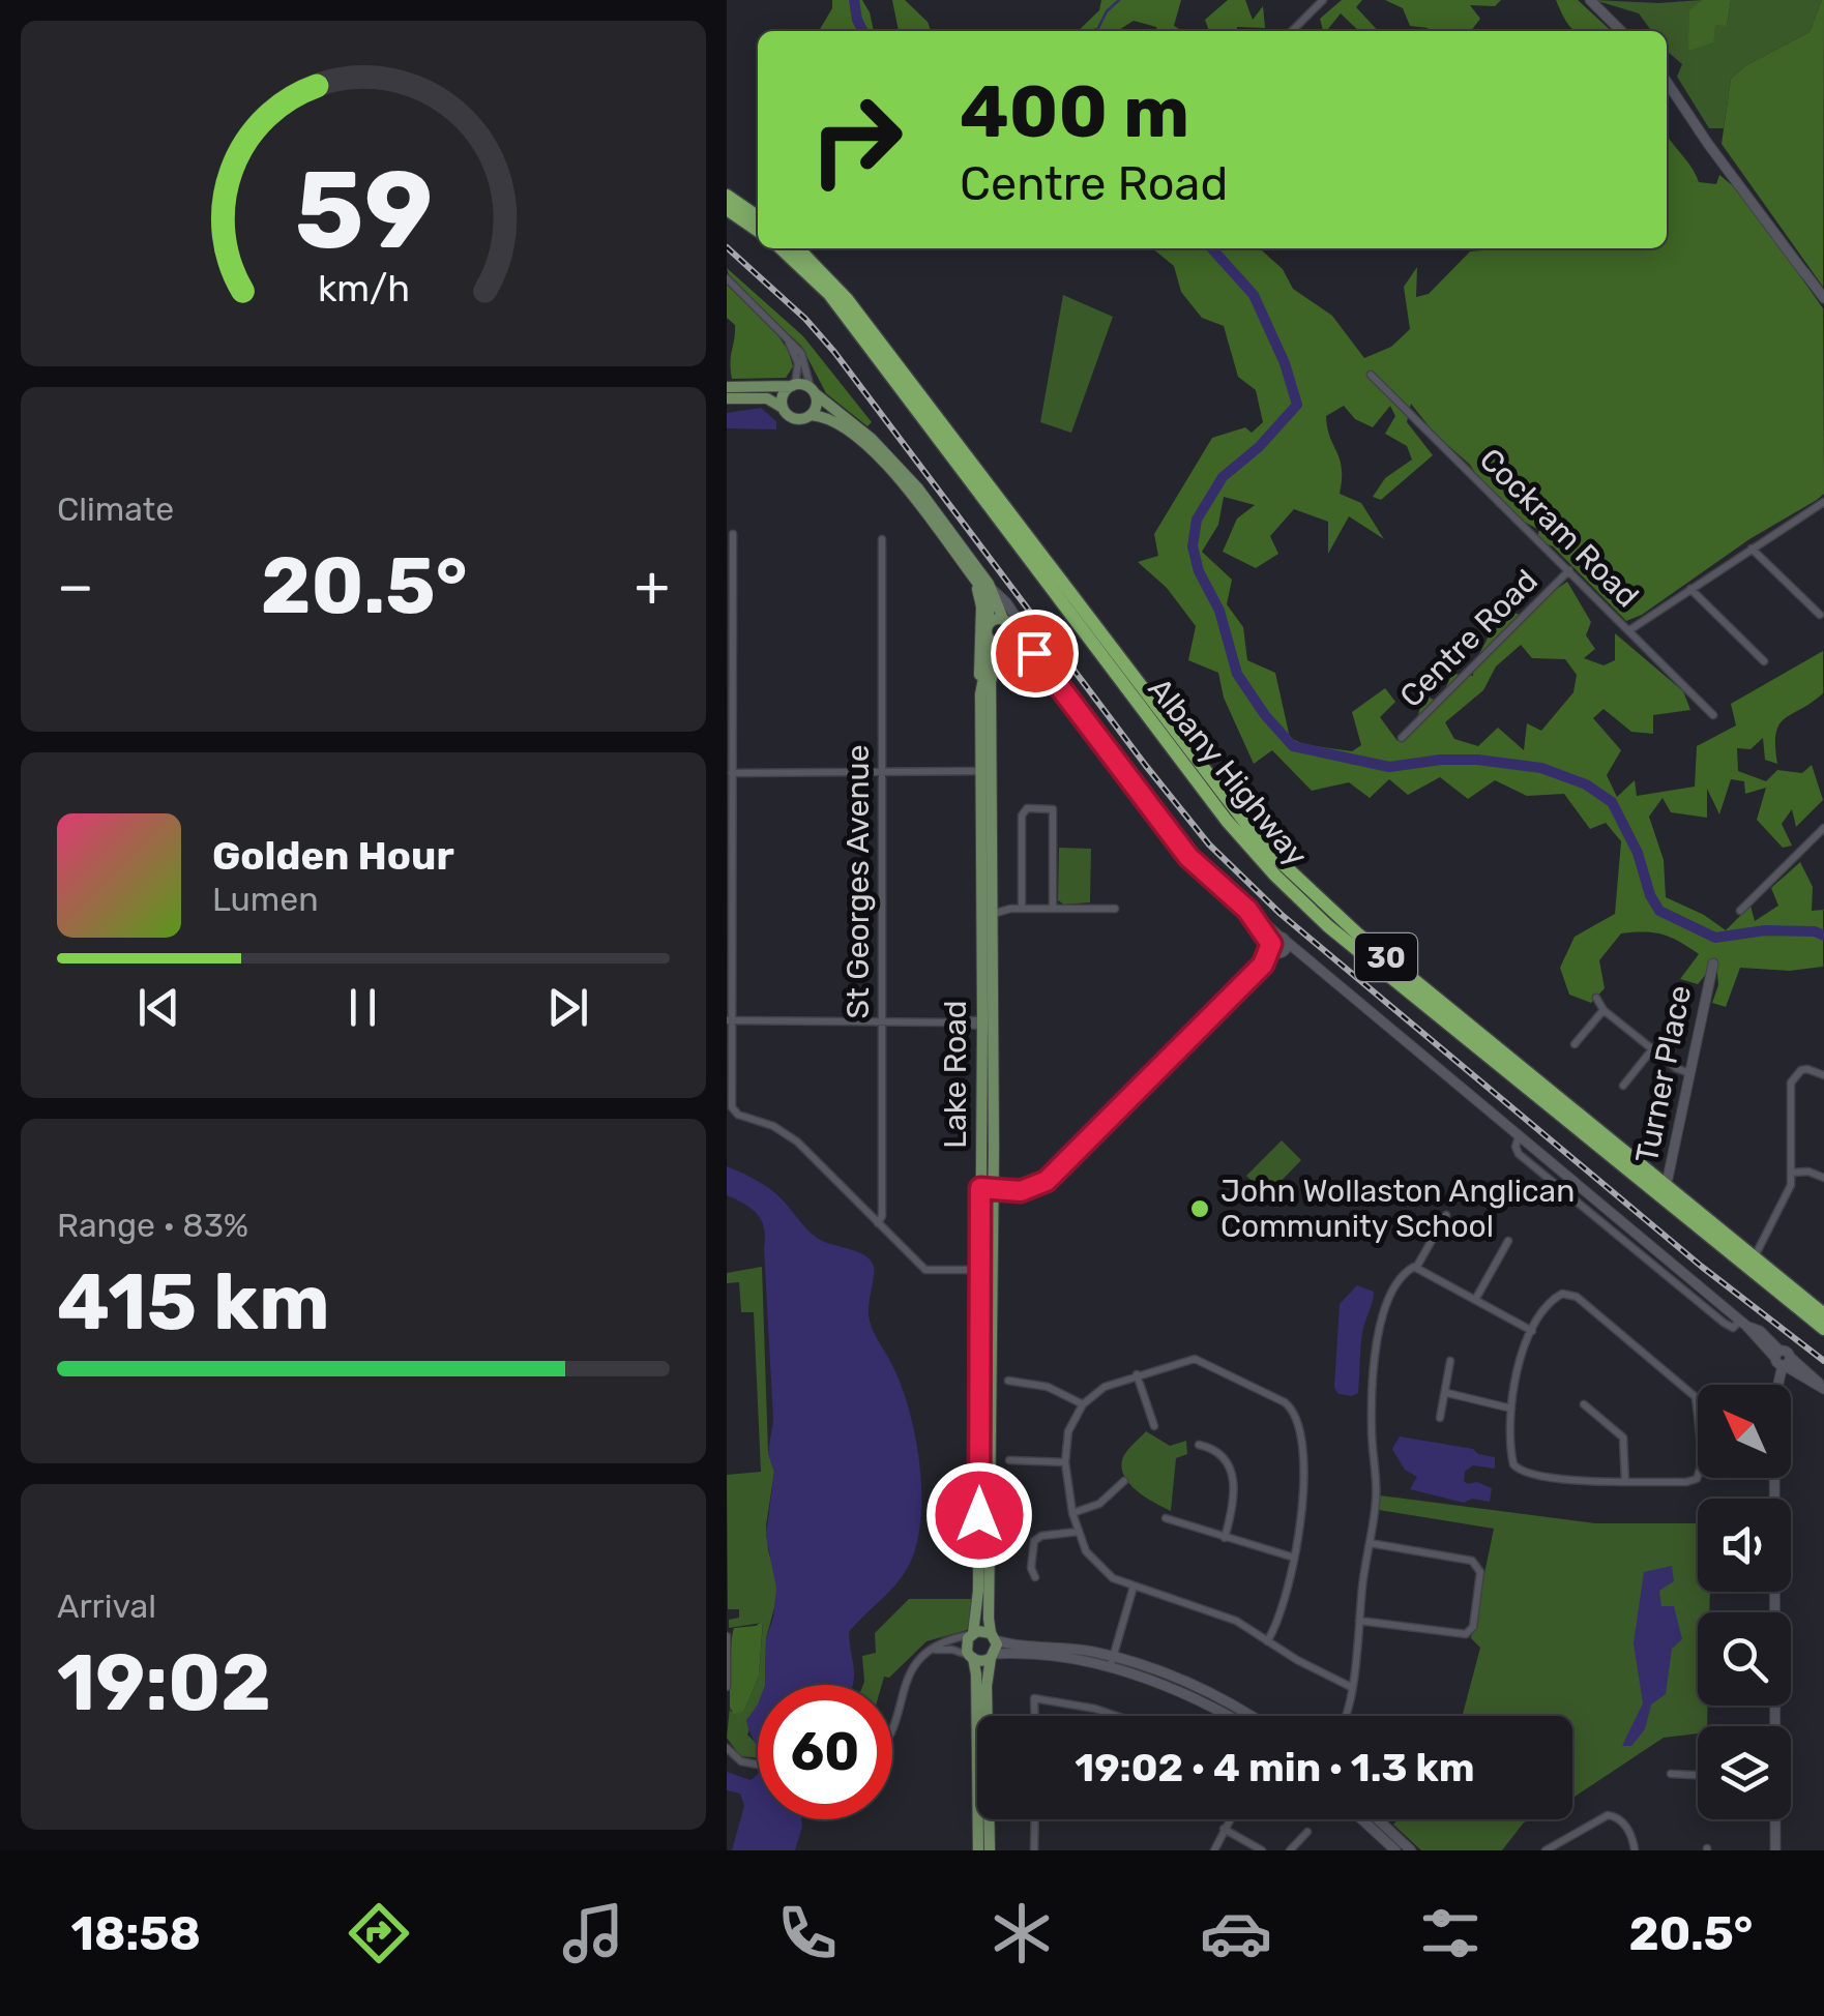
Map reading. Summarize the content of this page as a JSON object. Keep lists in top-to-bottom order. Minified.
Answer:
{"streets":{"highway":["Albany Highway","30"],"main road":["Lake Road","Turner Place"],"street":["Cockram Road","Centre Road","St Georges Avenue"]},"crossings":[["Cockram Road","Centre Road"],["Albany Highway","Turner Place"]],"places":["John Wollaston Anglican Community School"],"north":"top left","page":{"turn":["400 m","Centre Road"],"tile":["Climate",["Range · 83%","415 km"],["Arrival","19:02"]],"heat":["−","20.5°","+"],"song":["Golden Hour","Lumen"],"limit":"60","trip":"19:02 · 4 min · 1.3 km","tabs":["18:58","20.5°"],"gauge":["59","km/h"]}}
